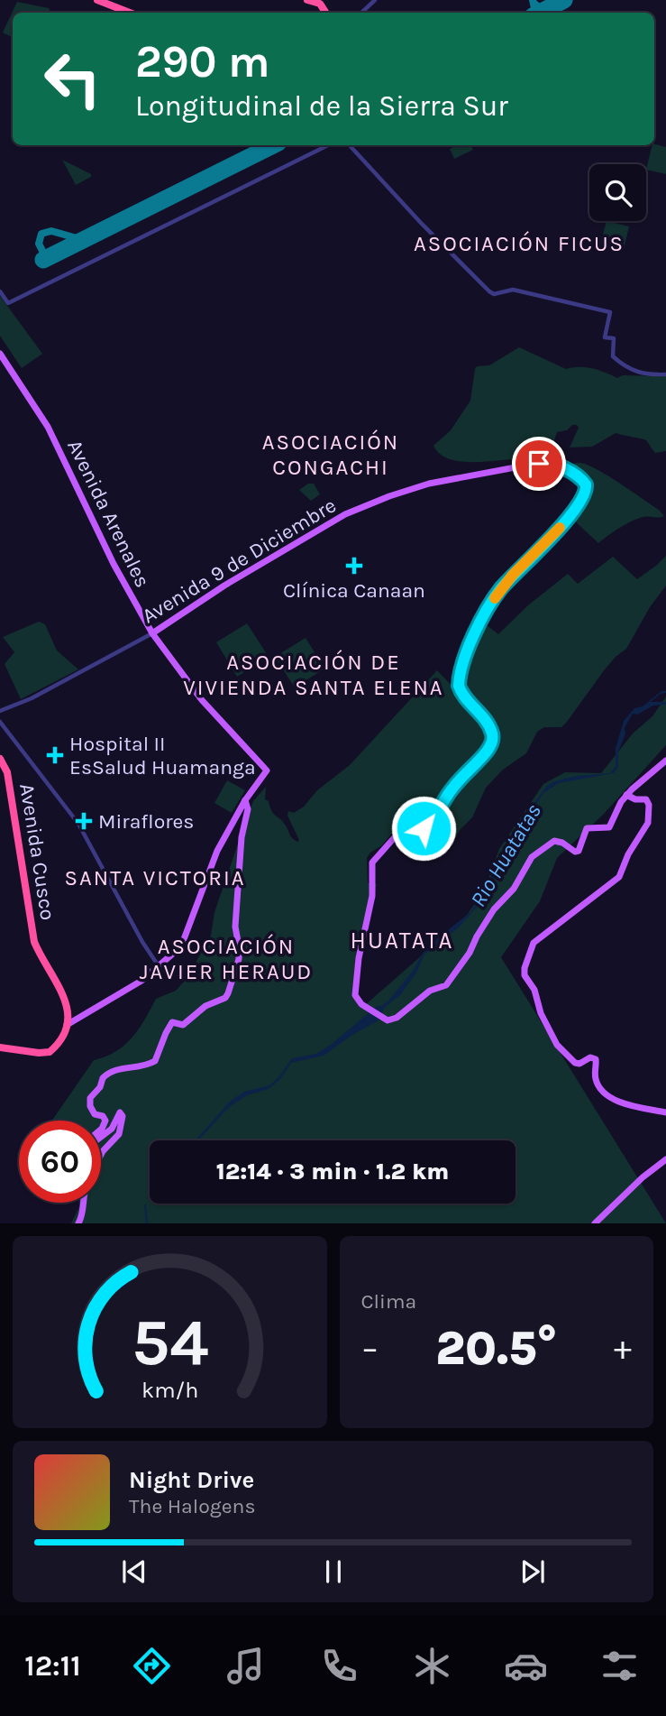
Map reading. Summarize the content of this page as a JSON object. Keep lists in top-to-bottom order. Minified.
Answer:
{"streets":{"highway":["Avenida Cusco"],"main road":["Avenida Arenales","Avenida 9 de Diciembre"]},"crossings":[["Avenida Arenales","Avenida 9 de Diciembre"]],"districts":["ASOCIACIÓN FICUS","ASOCIACIÓN CONGACHI","ASOCIACIÓN DE VIVIENDA SANTA ELENA","SANTA VICTORIA","HUATATA","ASOCIACIÓN JAVIER HERAUD"],"water":["Rio Huatatas"],"places":{"health":["Clínica Canaan","Hospital II EsSalud Huamanga","Miraflores"]},"page":{"turn":["290 m","Longitudinal de la Sierra Sur"],"limit":"60","trip":"12:14 · 3 min · 1.2 km","tile":"Clima","heat":["−","20.5°","+"],"song":["Night Drive","The Halogens"],"tabs":"12:11","gauge":["54","km/h"]}}
